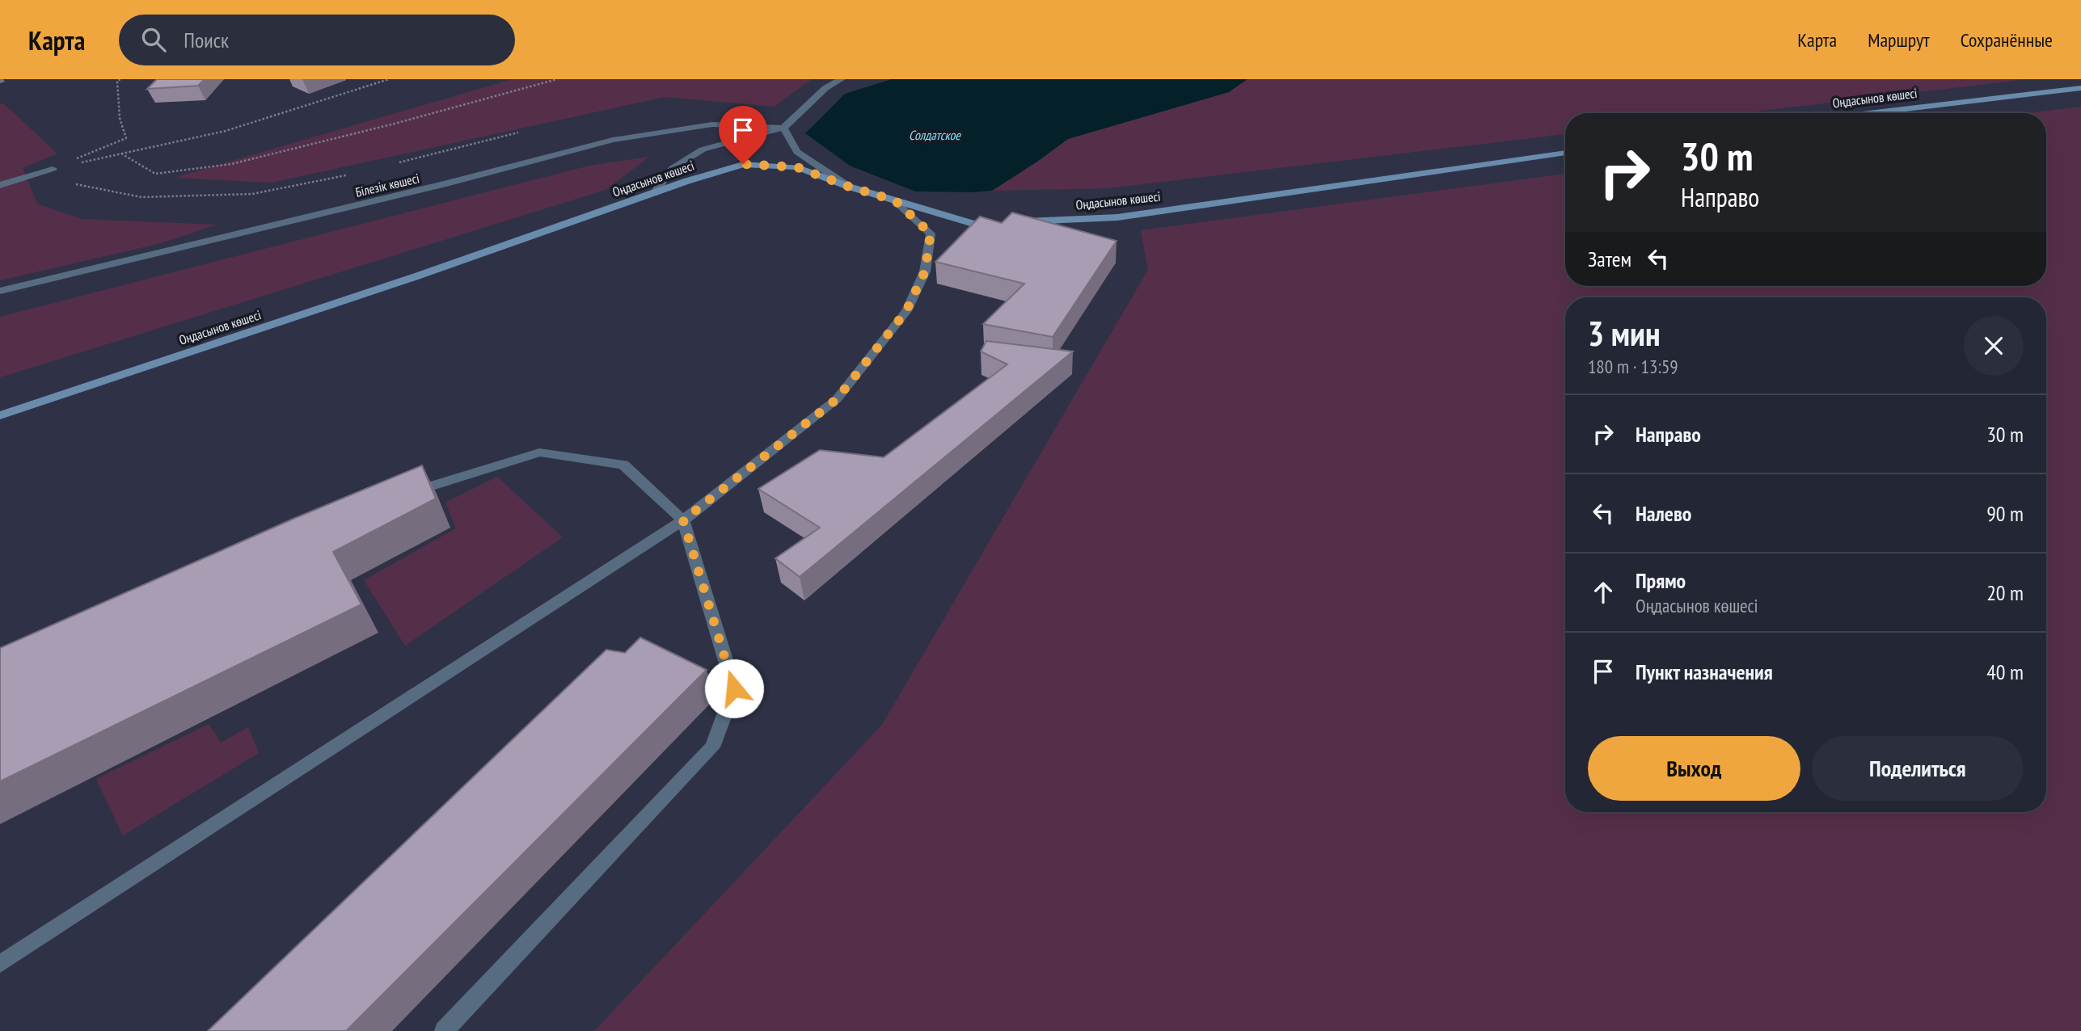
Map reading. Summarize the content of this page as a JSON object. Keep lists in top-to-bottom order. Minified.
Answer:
{"streets":{"street":["Оңдасынов көшесі","Білезік көшесі"]},"water":["Солдатское"],"page":{"header":"Карта","search":"Поиск","nav":["Карта","Маршрут","Сохранённые"],"turn":["30 m","Направо"],"then":"Затем","heading":["3 мин","180 m · 13:59"],"list":[{"name":"Направо","value":"30 m"},{"name":"Налево","value":"90 m"},{"name":"Прямо","note":"Оңдасынов көшесі","value":"20 m"},{"name":"Пункт назначения","value":"40 m"}],"buttons":["Выход","Поделиться"]}}
